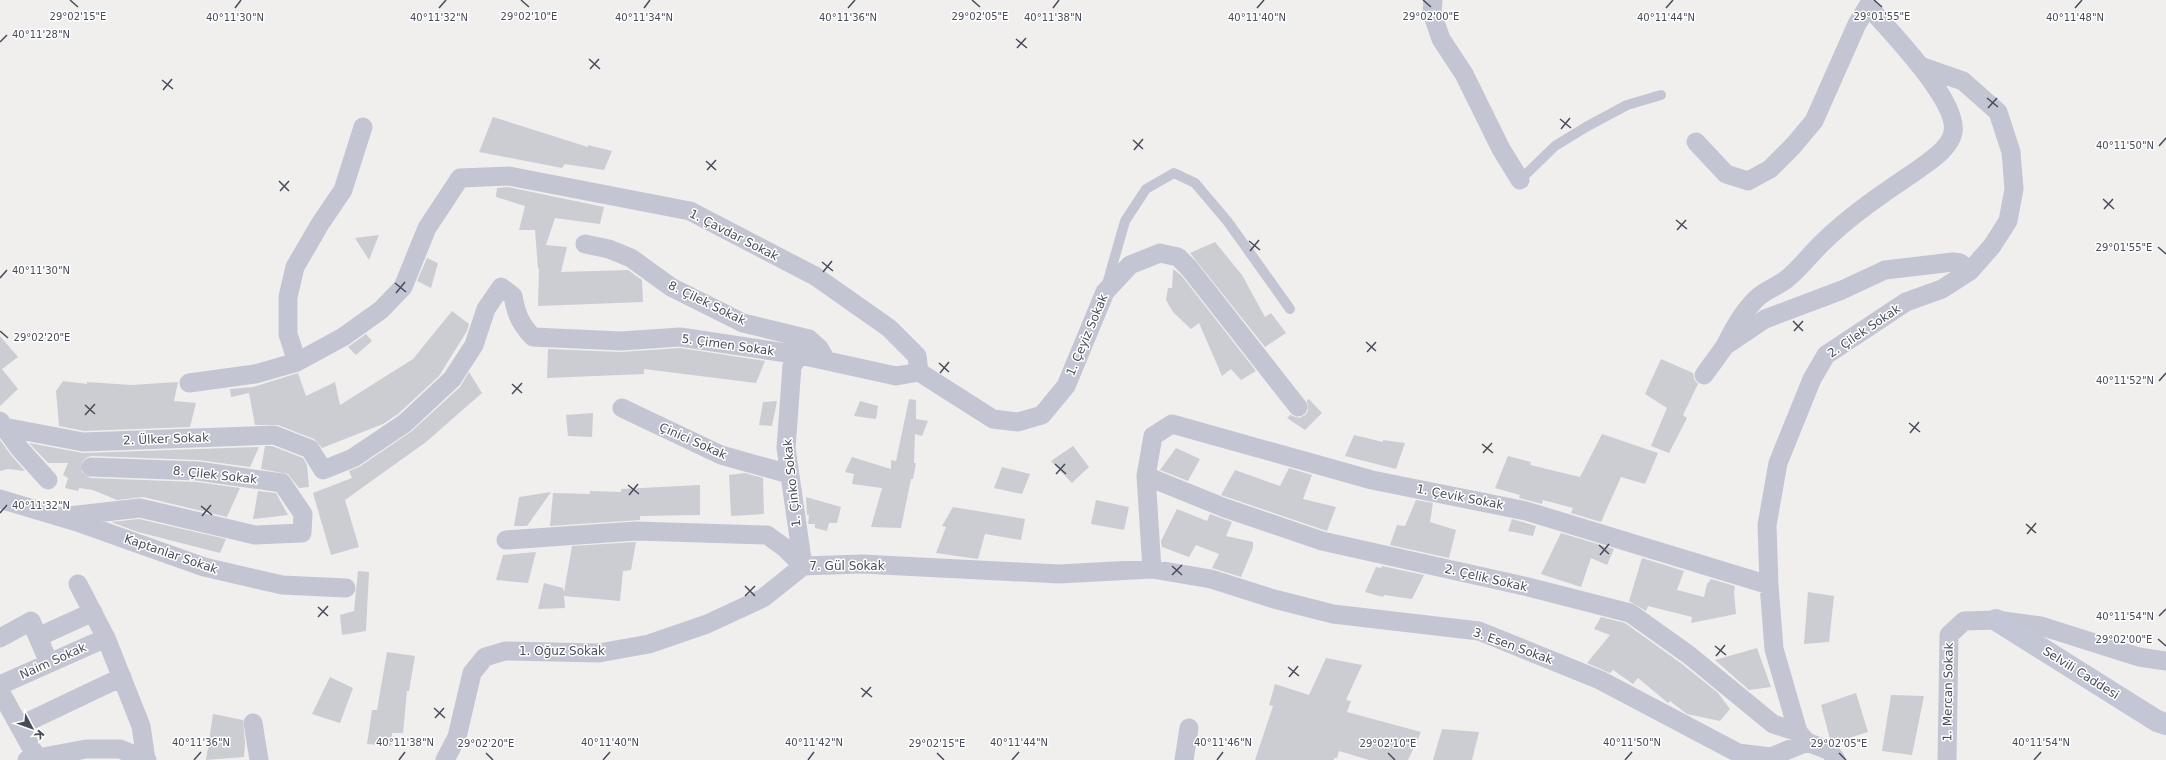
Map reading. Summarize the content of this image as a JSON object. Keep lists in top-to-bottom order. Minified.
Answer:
{"streets":{"street":["1. Çavdar Sokak","8. Çilek Sokak","2. Çilek Sokak","1. Çeyiz Sokak","5. Çimen Sokak","2. Ülker Sokak","Çinici Sokak","1. Çinko Sokak","1. Çevik Sokak","Kaptanlar Sokak","7. Gül Sokak","2. Çelik Sokak","3. Esen Sokak","1. Oğuz Sokak","Naim Sokak","Selvili Caddesi","1. Mercan Sokak"]},"crossings":[["1. Çavdar Sokak","1. Çeyiz Sokak"],["1. Çavdar Sokak","5. Çimen Sokak"],["8. Çilek Sokak","5. Çimen Sokak"],["8. Çilek Sokak","Kaptanlar Sokak"],["2. Çilek Sokak","1. Çevik Sokak"],["2. Çilek Sokak","2. Çelik Sokak"],["2. Çilek Sokak","3. Esen Sokak"],["1. Çeyiz Sokak","5. Çimen Sokak"],["5. Çimen Sokak","2. Ülker Sokak"],["5. Çimen Sokak","1. Çinko Sokak"],["Çinici Sokak","1. Çinko Sokak"],["1. Çinko Sokak","7. Gül Sokak"],["1. Çinko Sokak","1. Oğuz Sokak"],["1. Çevik Sokak","2. Çelik Sokak"],["7. Gül Sokak","3. Esen Sokak"],["7. Gül Sokak","1. Oğuz Sokak"],["2. Çelik Sokak","3. Esen Sokak"],["Selvili Caddesi","1. Mercan Sokak"]],"north":"bottom right","coordinates":["29°02'15\"E","29°02'10\"E","29°02'05\"E","29°02'00\"E","29°01'55\"E","40°11'48\"N","40°11'30\"N","40°11'32\"N","40°11'34\"N","40°11'36\"N","40°11'38\"N","40°11'40\"N","40°11'44\"N","40°11'28\"N","40°11'50\"N","29°02'20\"E","40°11'52\"N","40°11'54\"N","40°11'42\"N","40°11'46\"N"]}
